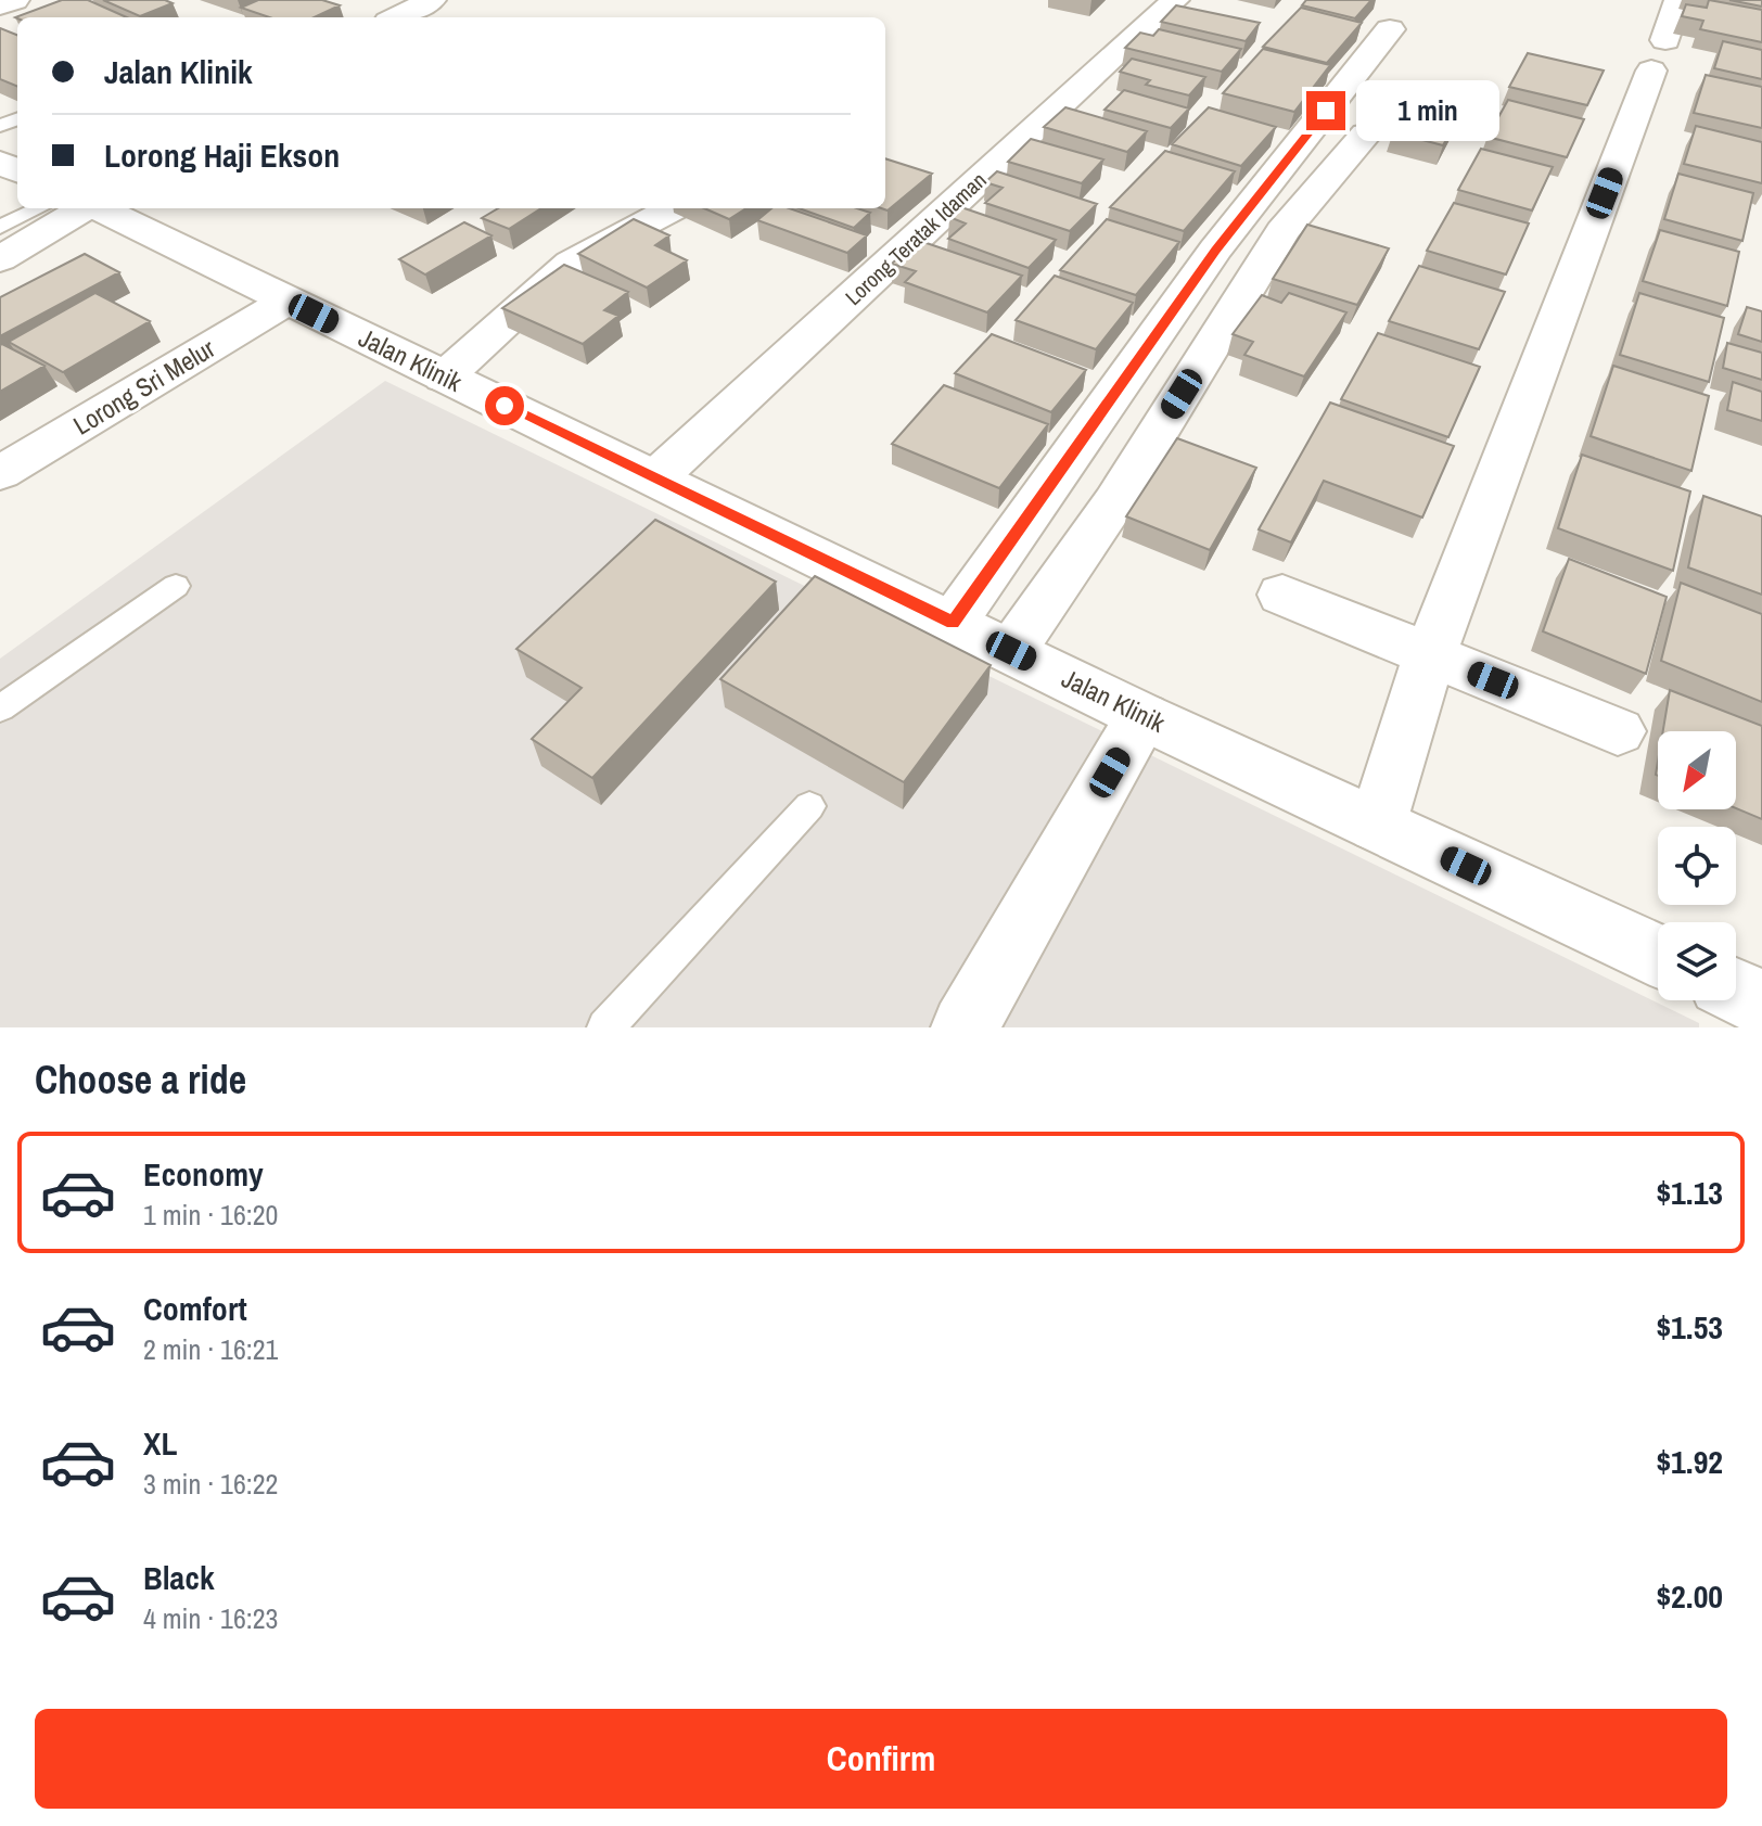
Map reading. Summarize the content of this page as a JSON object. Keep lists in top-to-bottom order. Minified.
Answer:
{"streets":{"street":["Lorong Teratak Idaman","Jalan Klinik","Lorong Sri Melur"]},"crossings":[["Lorong Teratak Idaman","Jalan Klinik"],["Jalan Klinik","Lorong Sri Melur"]],"north":"bottom left","page":{"banner":["Jalan Klinik","Lorong Haji Ekson"],"bubble":"1 min","heading":"Choose a ride","list":[{"name":"Economy","note":"1 min · 16:20","value":"$1.13"},{"name":"Comfort","note":"2 min · 16:21","value":"$1.53"},{"name":"XL","note":"3 min · 16:22","value":"$1.92"},{"name":"Black","note":"4 min · 16:23","value":"$2.00"}],"buttons":"Confirm"}}
